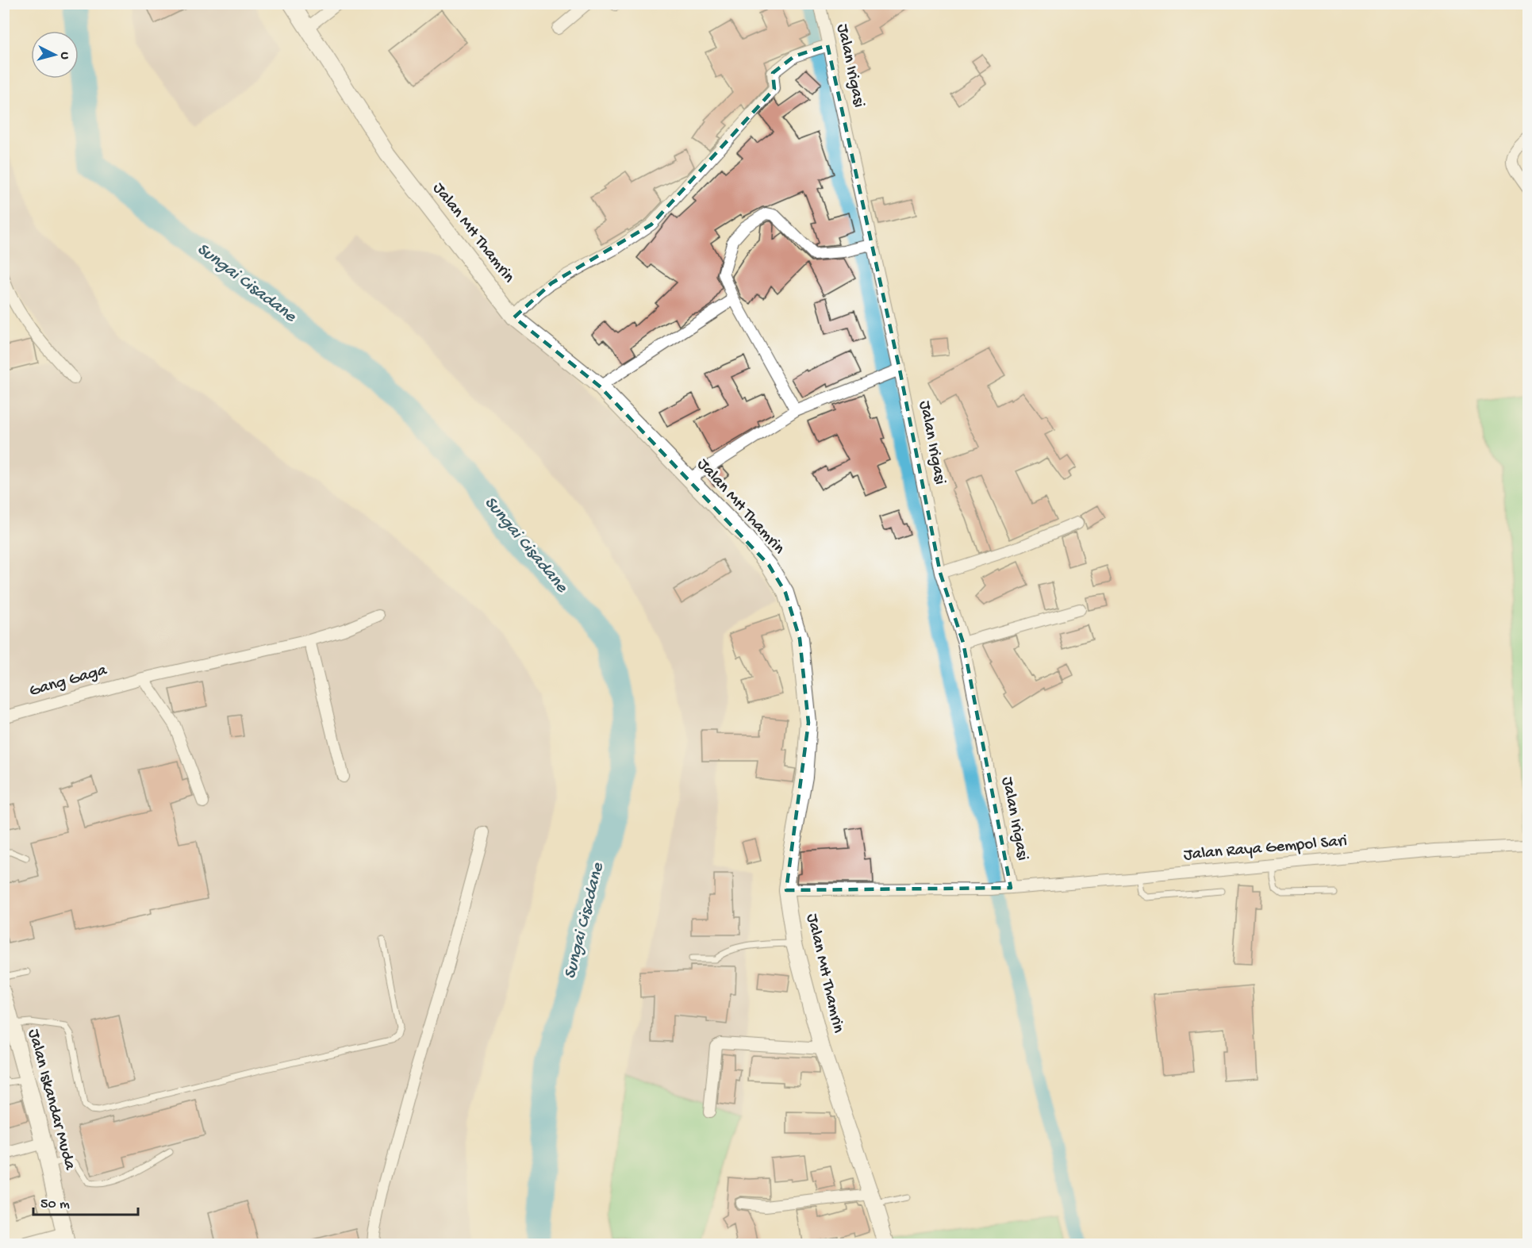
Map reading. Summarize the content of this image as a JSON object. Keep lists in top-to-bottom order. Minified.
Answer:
{"streets":{"street":["Jalan Irigasi","Jalan MH Thamrin","Gang Gaga","Jalan Raya Gempol Sari","Jalan Iskandar Muda"]},"crossings":[["Jalan Irigasi","Jalan Raya Gempol Sari"],["Jalan MH Thamrin","Jalan Raya Gempol Sari"]],"water":["Sungai Cisadane"],"scale_bar":"50 m","north":"right"}
